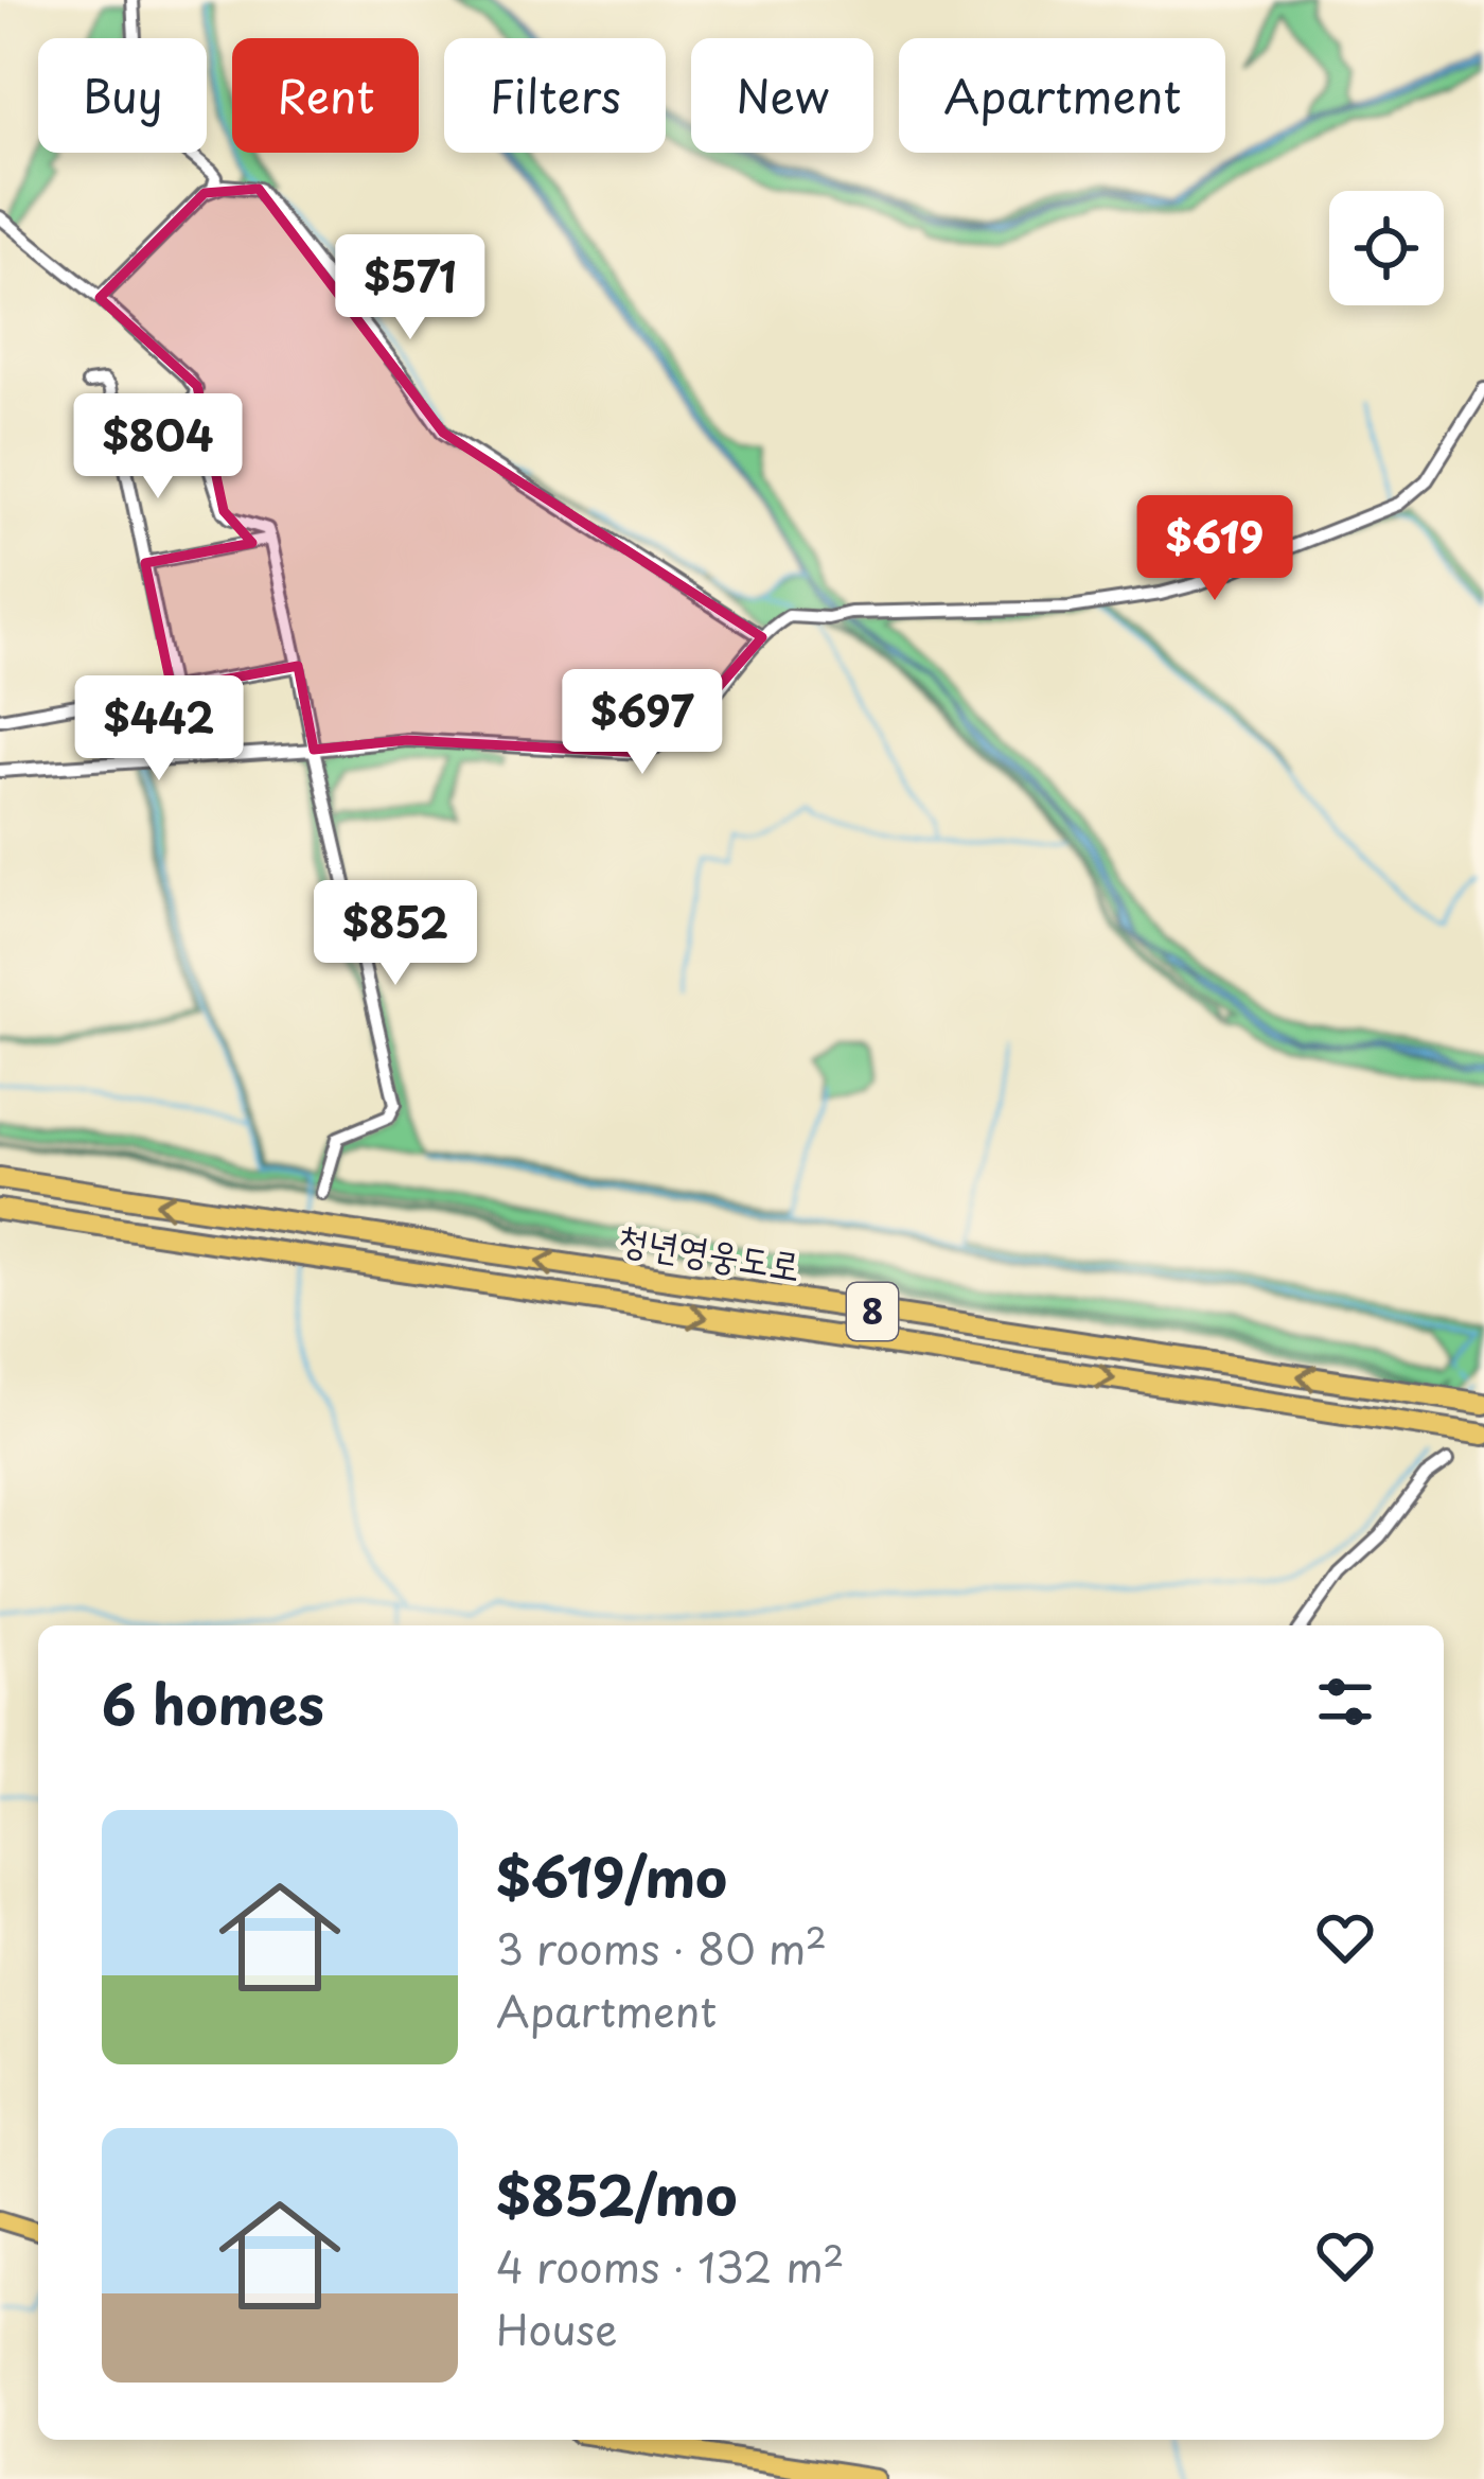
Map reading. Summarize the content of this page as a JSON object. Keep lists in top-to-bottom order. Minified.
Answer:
{"streets":{"highway":["청년영웅도로","8"]},"page":{"chip":["Buy","Rent","Filters","New","Apartment"],"price":["$571","$804","$619","$697","$442","$852"],"heading":"6 homes","list":[{"name":"$619/mo","note":"3 rooms · 80 m² · Apartment"},{"name":"$852/mo","note":"4 rooms · 132 m² · House"}]}}
